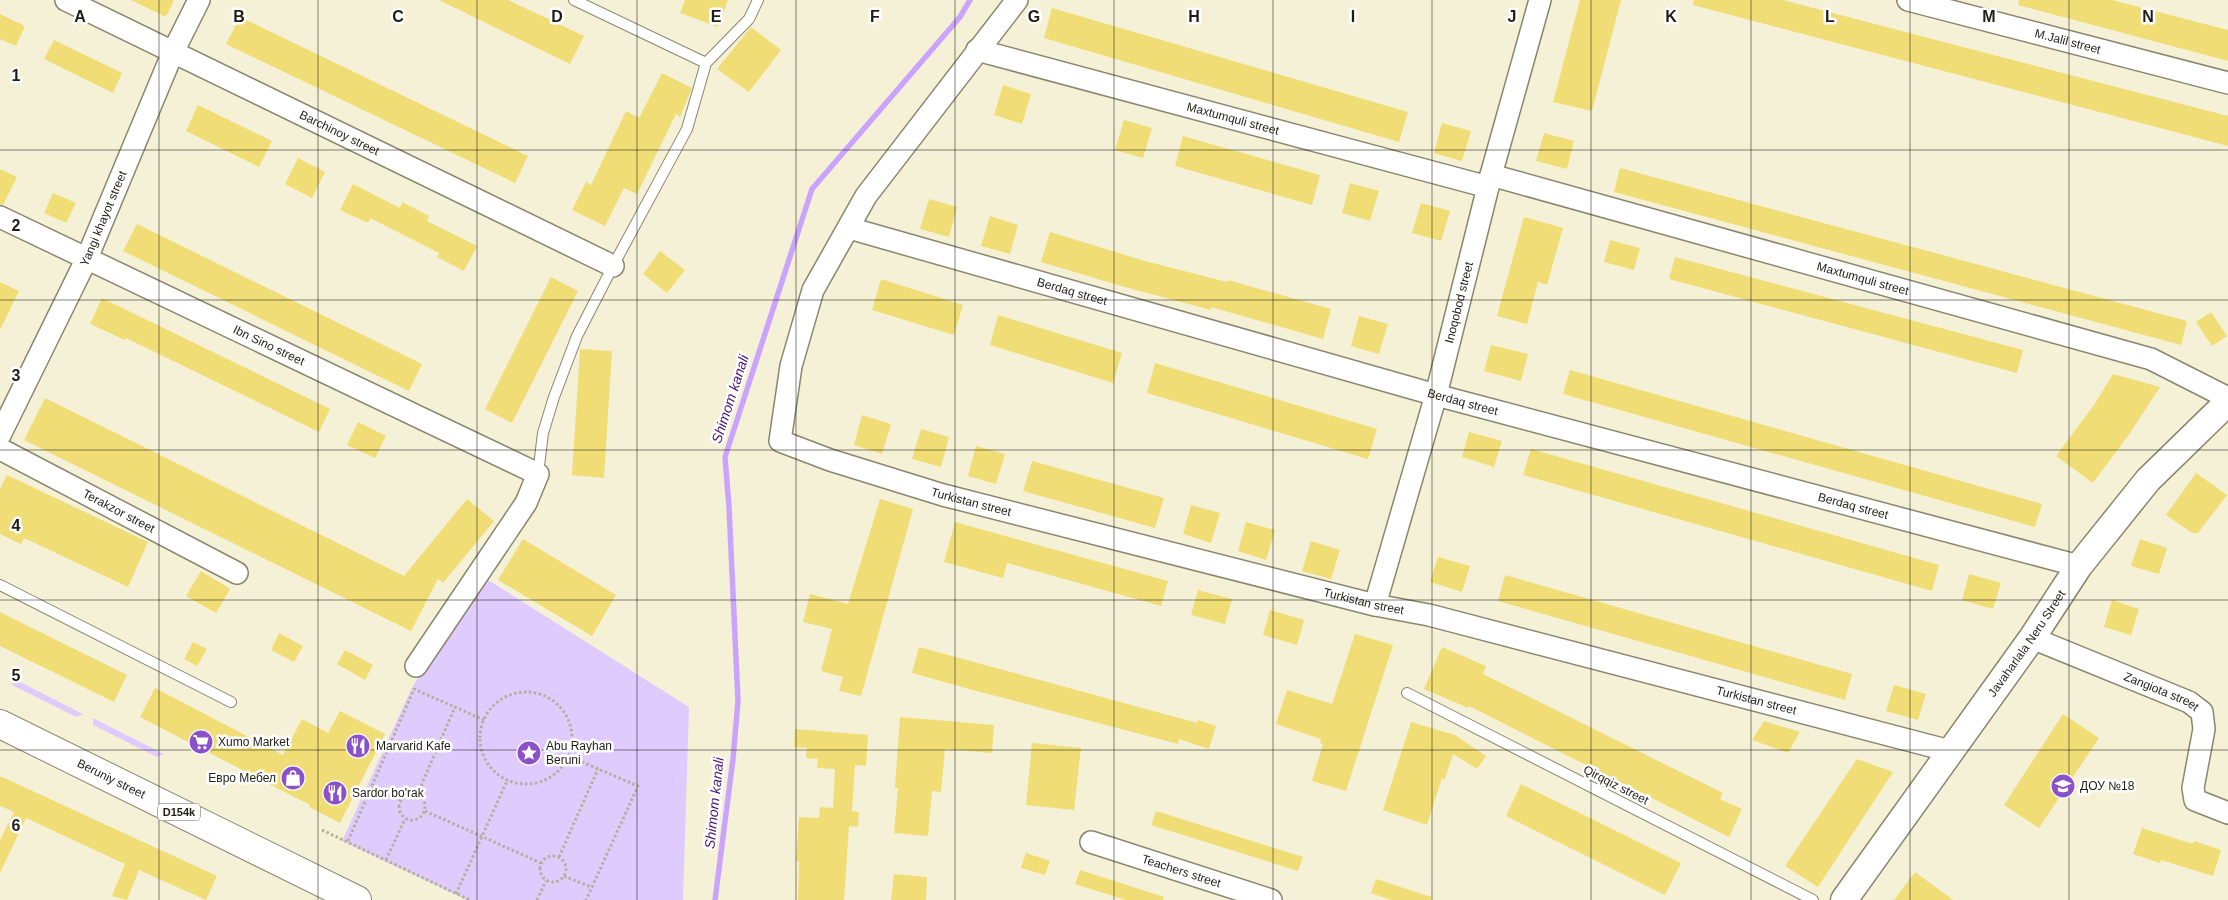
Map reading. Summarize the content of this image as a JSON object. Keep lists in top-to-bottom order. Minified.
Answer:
{"streets":{"main road":["Beruniy street","D154k"],"street":["M.Jalil street","Maxtumquli street","Barchinoy street","Yangi khayot street","Berdaq street","Inoqobod street","Ibn Sino street","Turkistan street","Terakzor street","Javaharlala Neru Street","Zangiota street","Teachers street"],"lane":["Qirqqiz street"]},"crossings":[["Maxtumquli street","Inoqobod street"],["Barchinoy street","Yangi khayot street"],["Yangi khayot street","Ibn Sino street"],["Berdaq street","Inoqobod street"],["Berdaq street","Turkistan street"],["Berdaq street","Javaharlala Neru Street"],["Inoqobod street","Turkistan street"],["Turkistan street","Javaharlala Neru Street"],["Javaharlala Neru Street","Zangiota street"]],"water":["Shimom kanali"],"places":{"supermarket":["Xumo Market"],"restaurant":["Marvarid Kafe","Sardor bo'rak"],"place":["Abu Rayhan Beruni"],"shop":["Евро Мебел"],"school or university":["ДОУ №18"]},"grid":{"columns":["A","B","C","D","E","F","G","H","I","J","K","L","M","N"],"rows":["1","2","3","4","5","6"]}}
